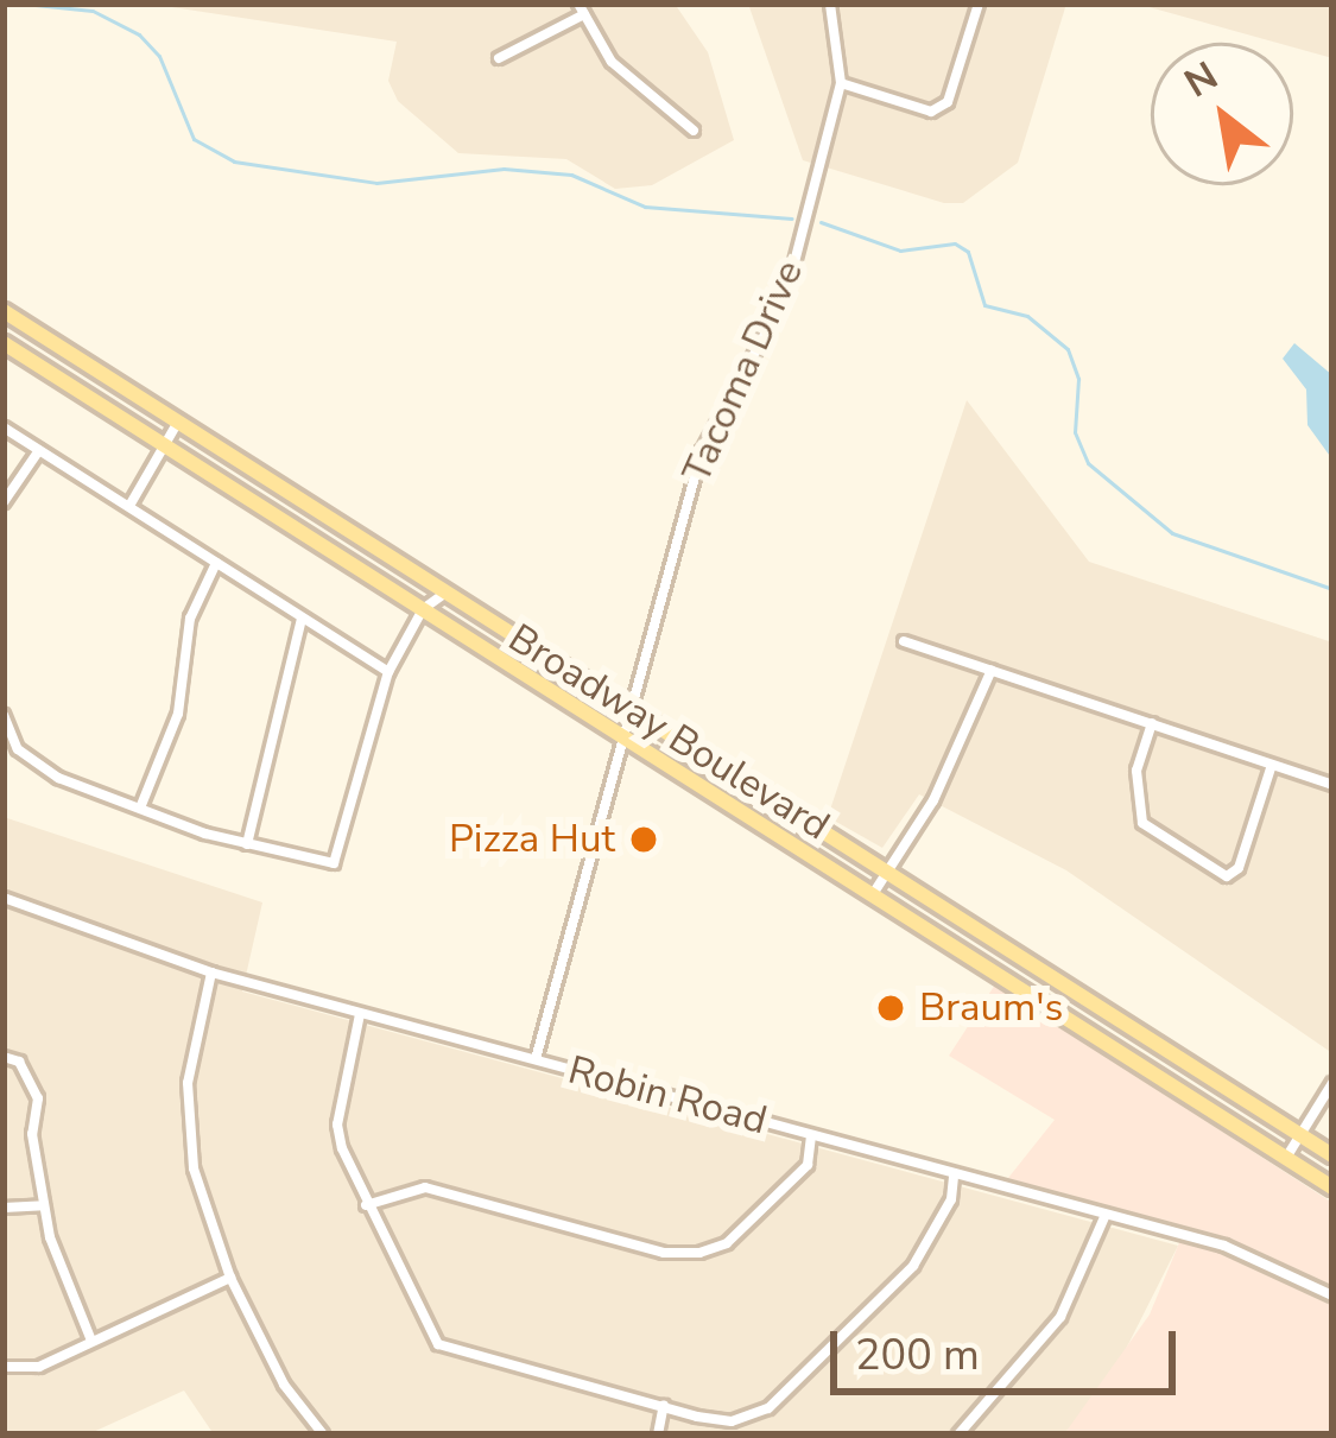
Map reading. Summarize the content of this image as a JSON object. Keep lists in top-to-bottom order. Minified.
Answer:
{"streets":{"main road":["Broadway Boulevard"],"street":["Tacoma Drive","Robin Road"]},"crossings":[["Tacoma Drive","Broadway Boulevard"],["Tacoma Drive","Robin Road"]],"places":["Pizza Hut","Braum's"],"scale_bar":"200 m","north":"top left"}
